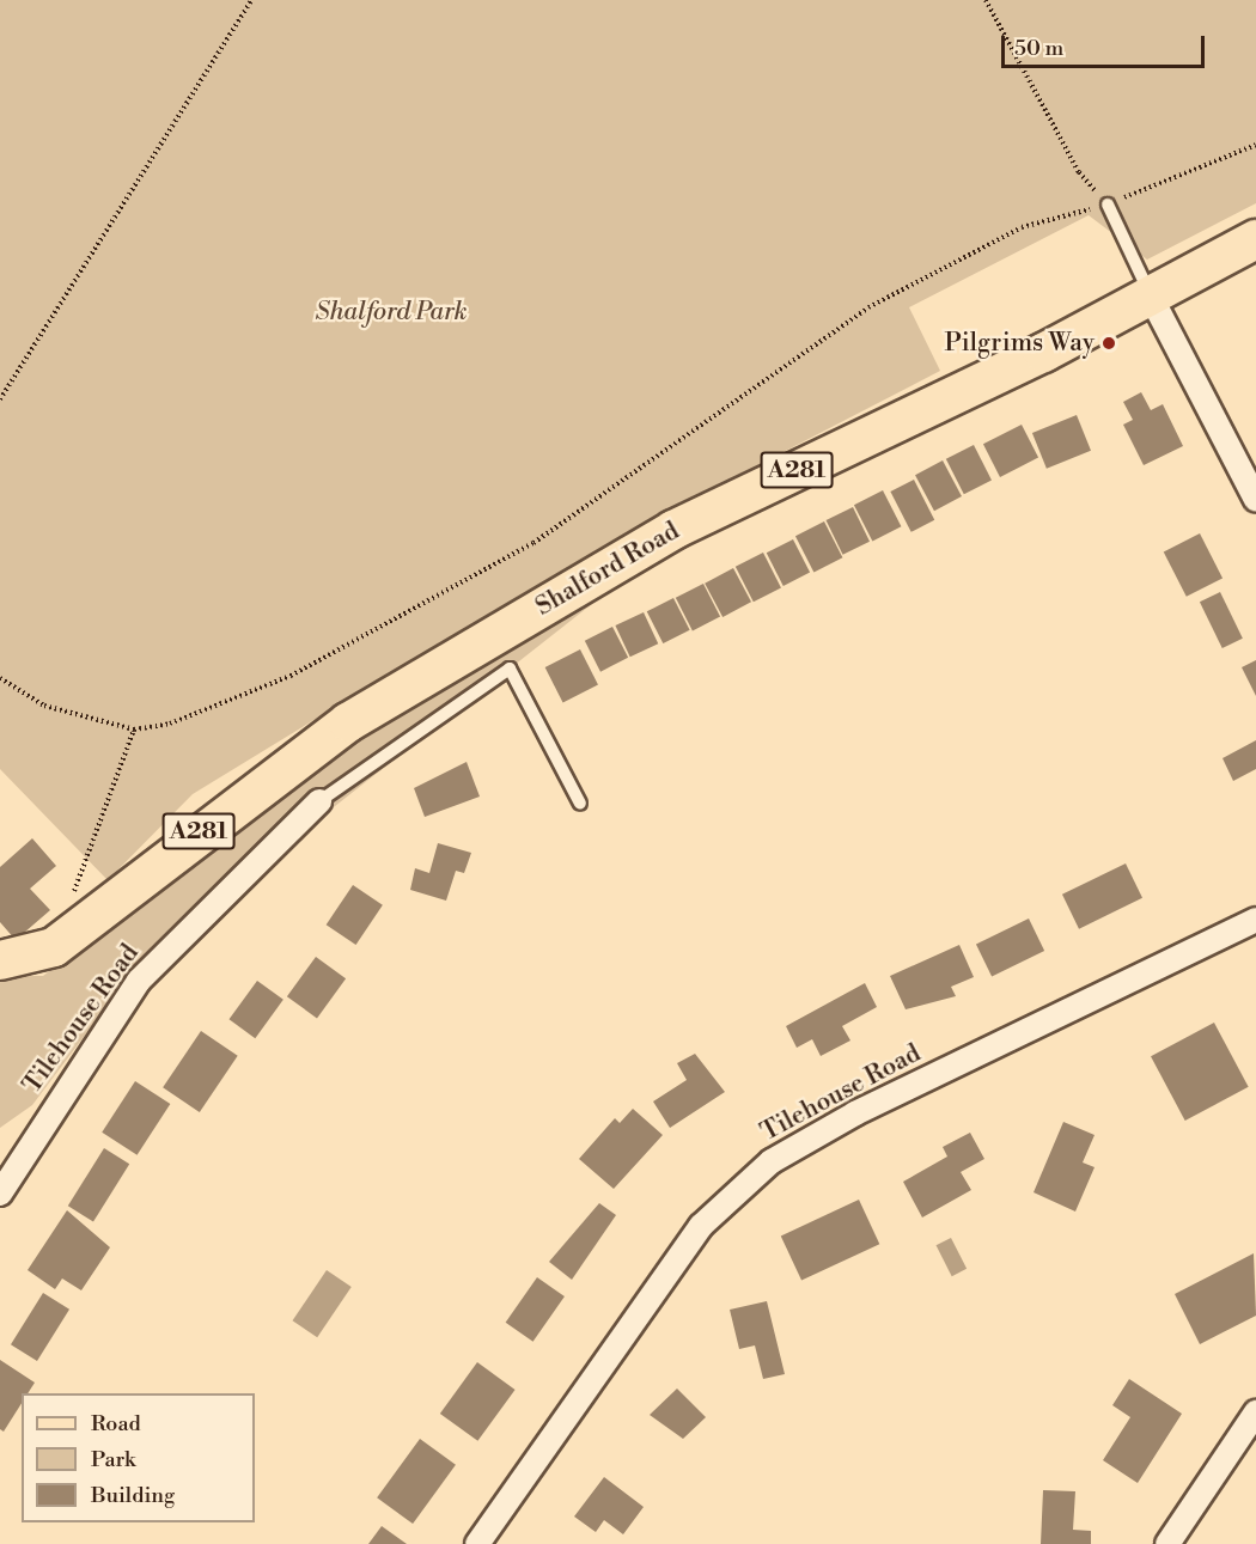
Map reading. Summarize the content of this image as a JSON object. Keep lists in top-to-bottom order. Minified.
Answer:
{"streets":{"main road":["A281","Shalford Road"],"street":["Tilehouse Road"]},"parks":["Shalford Park"],"places":["Pilgrims Way"],"legend":["Road","Park","Building"],"scale_bar":"50 m"}
